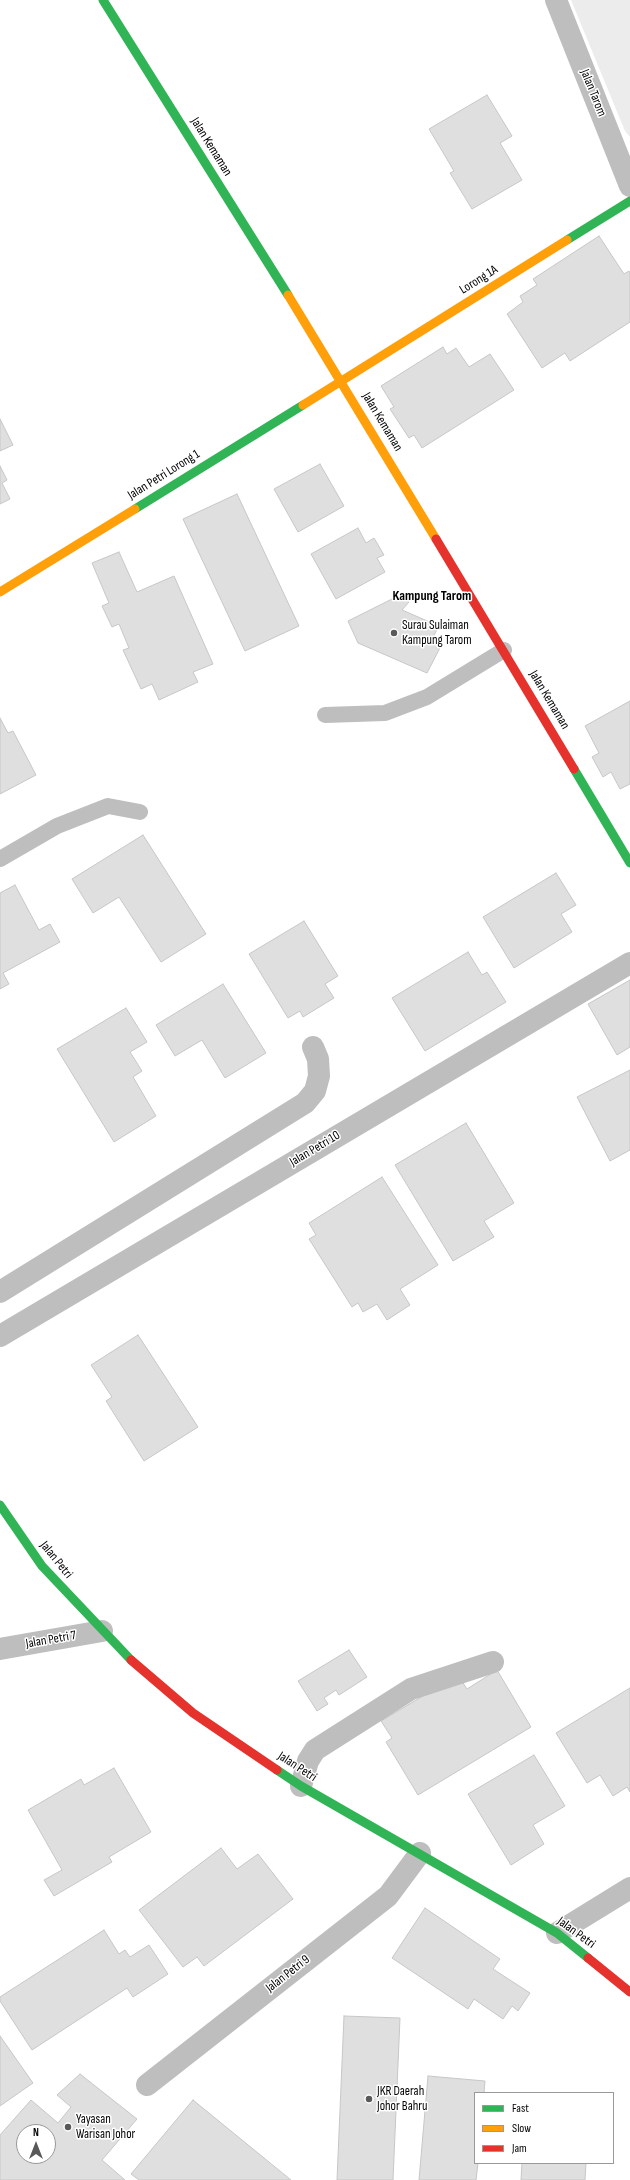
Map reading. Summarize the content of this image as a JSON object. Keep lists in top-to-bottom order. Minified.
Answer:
{"streets":{"street":["Jalan Tarom","Jalan Kemaman","Lorong 1A","Jalan Petri Lorong 1","Jalan Petri 10","Jalan Petri","Jalan Petri 7","Jalan Petri 9"]},"crossings":[["Jalan Kemaman","Lorong 1A"],["Jalan Kemaman","Jalan Petri Lorong 1"],["Lorong 1A","Jalan Petri Lorong 1"],["Jalan Petri","Jalan Petri 7"],["Jalan Petri","Jalan Petri 9"]],"districts":["Kampung Tarom"],"places":["Surau Sulaiman Kampung Tarom","JKR Daerah Johor Bahru","Yayasan Warisan Johor"],"legend":["Fast","Slow","Jam"],"north":"top"}
